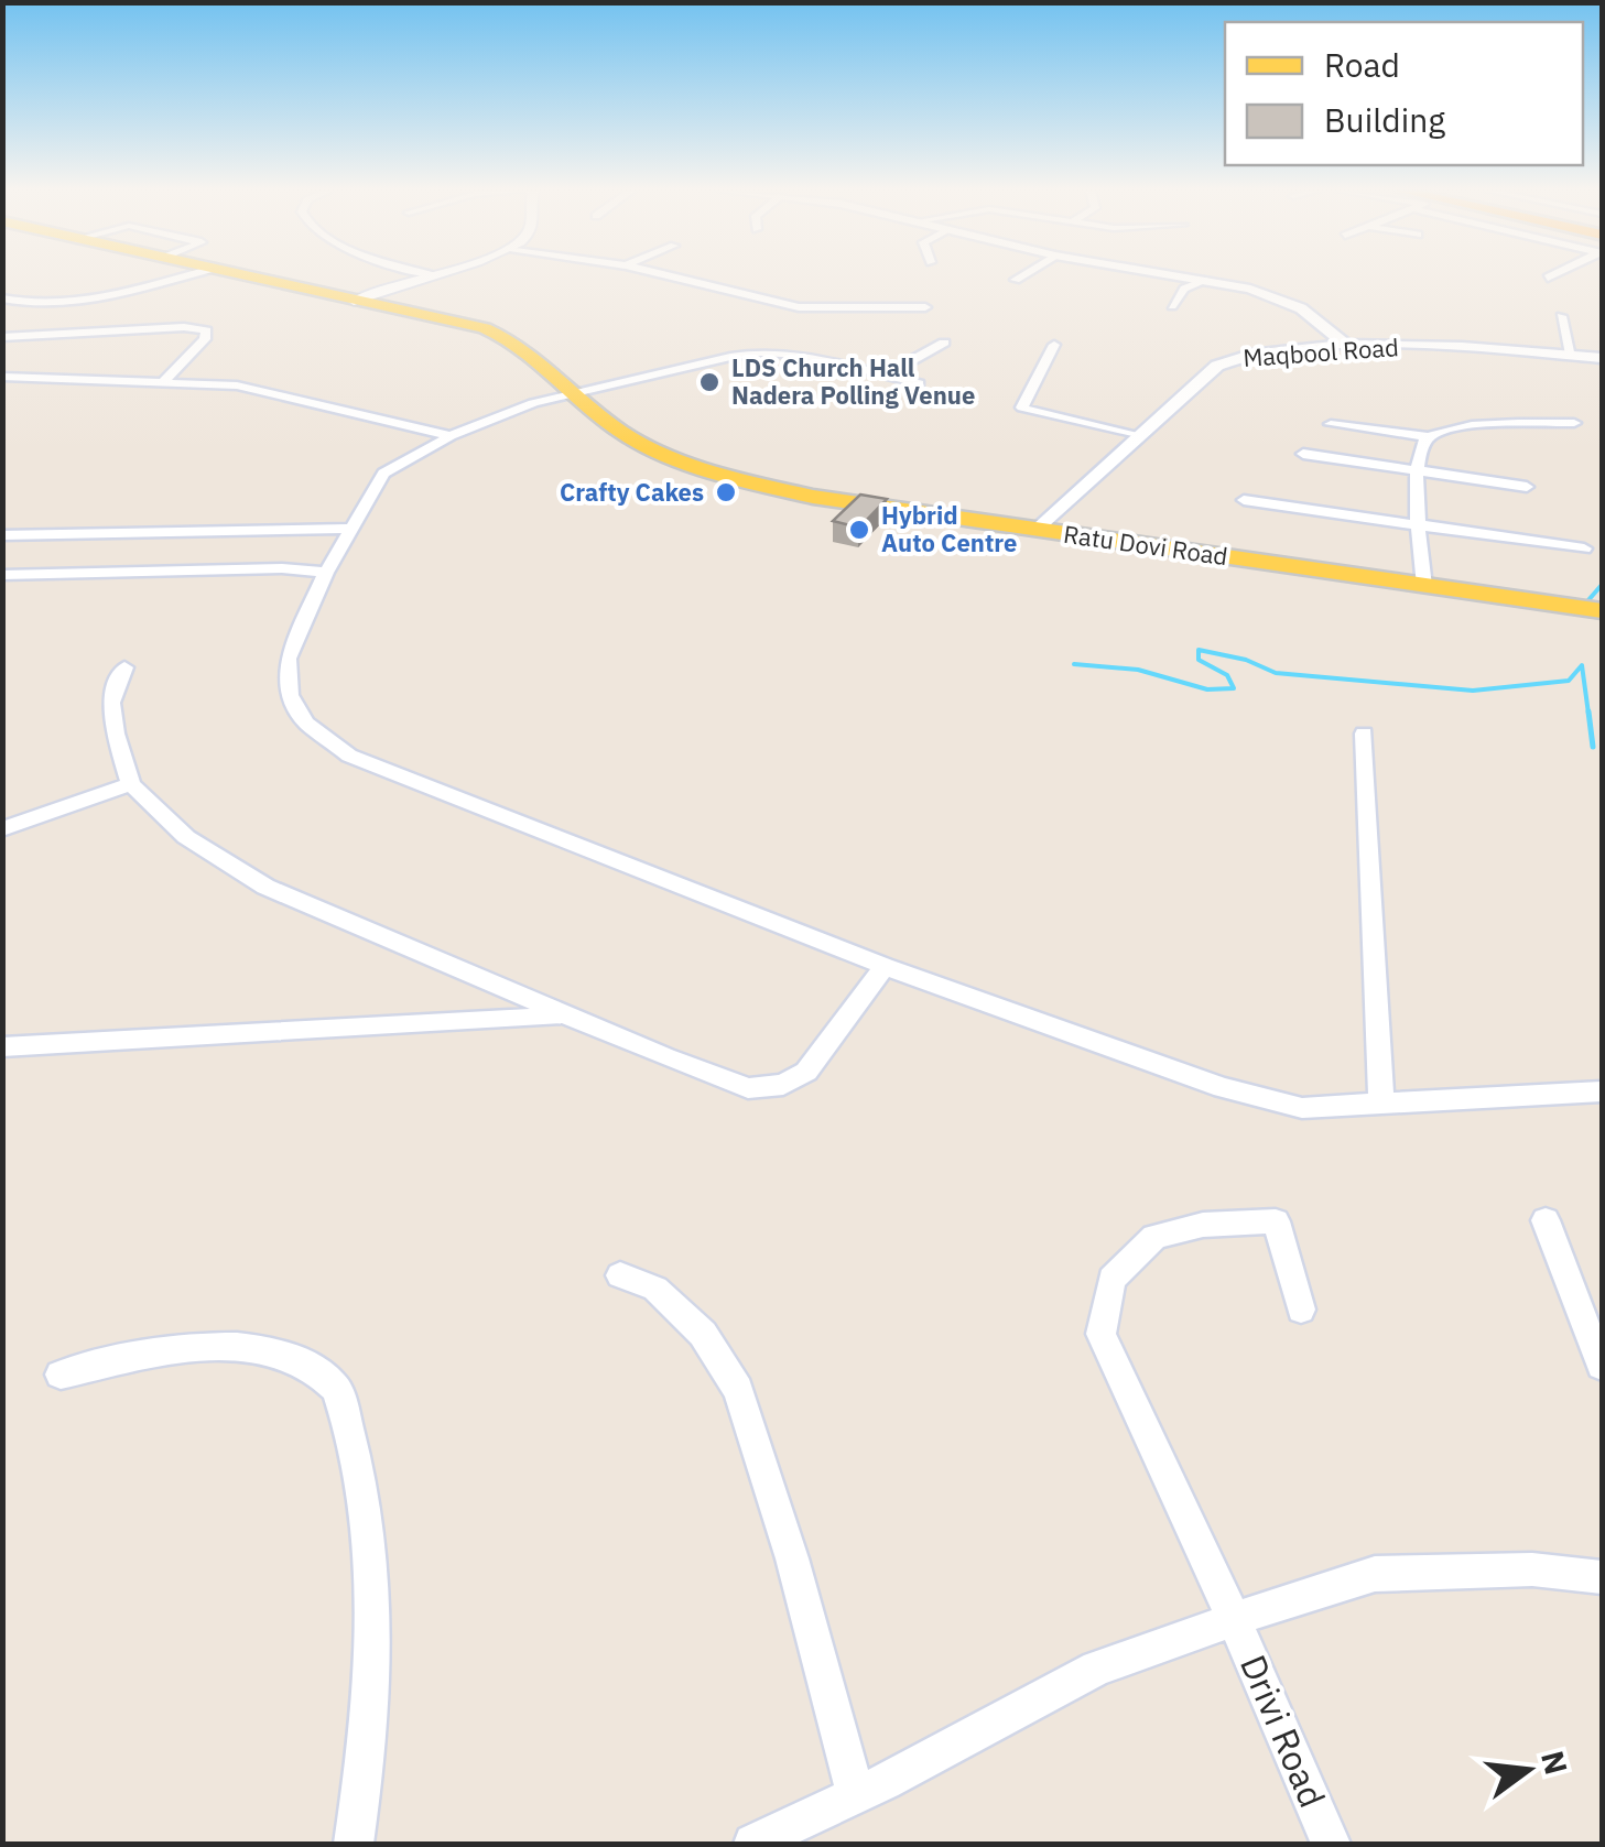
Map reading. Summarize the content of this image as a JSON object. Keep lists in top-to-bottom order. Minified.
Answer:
{"streets":{"main road":["Ratu Dovi Road"],"street":["Maqbool Road","Drivi Road"]},"crossings":[["Maqbool Road","Ratu Dovi Road"]],"places":["LDS Church Hall Nadera Polling Venue","Crafty Cakes","Hybrid Auto Centre"],"legend":["Road","Building"],"north":"right"}
